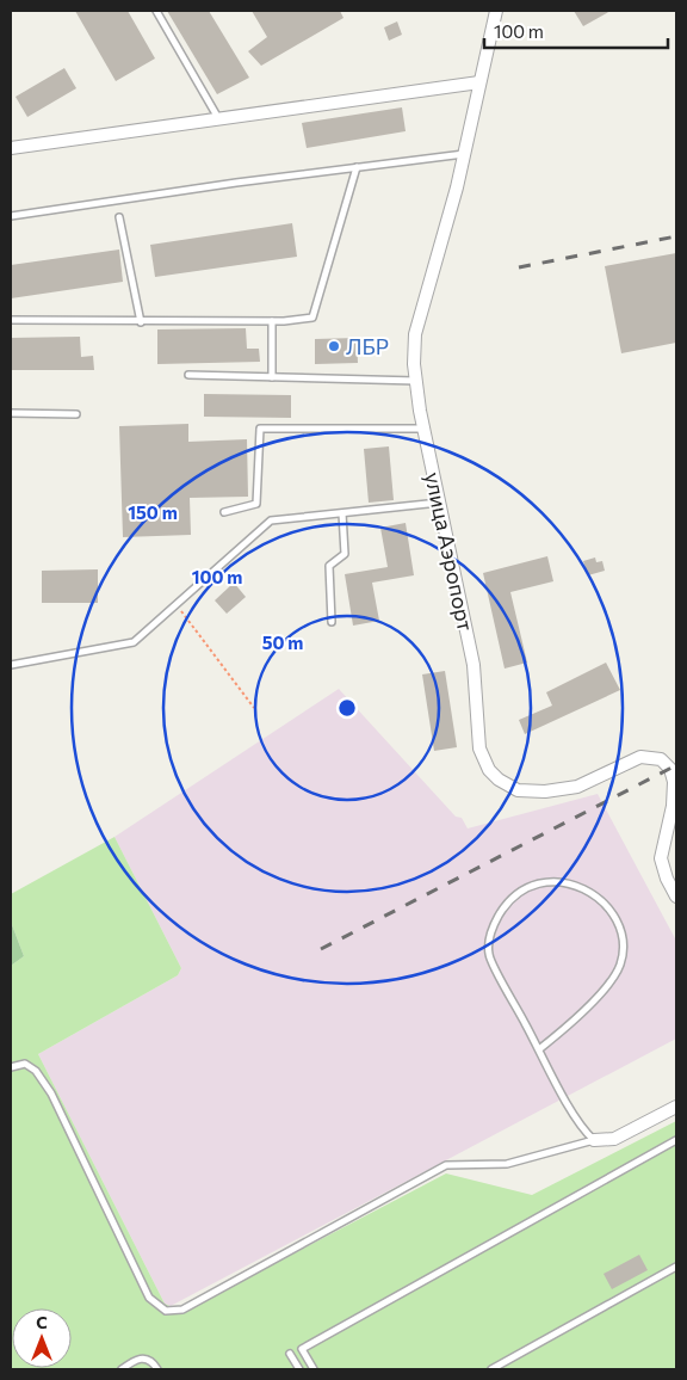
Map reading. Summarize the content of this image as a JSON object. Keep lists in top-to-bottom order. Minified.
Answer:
{"streets":{"street":["улица Аэропорт"]},"places":["ЛБР"],"scale_bar":"100 m","north":"top","rings":["150 m","100 m","50 m"]}
